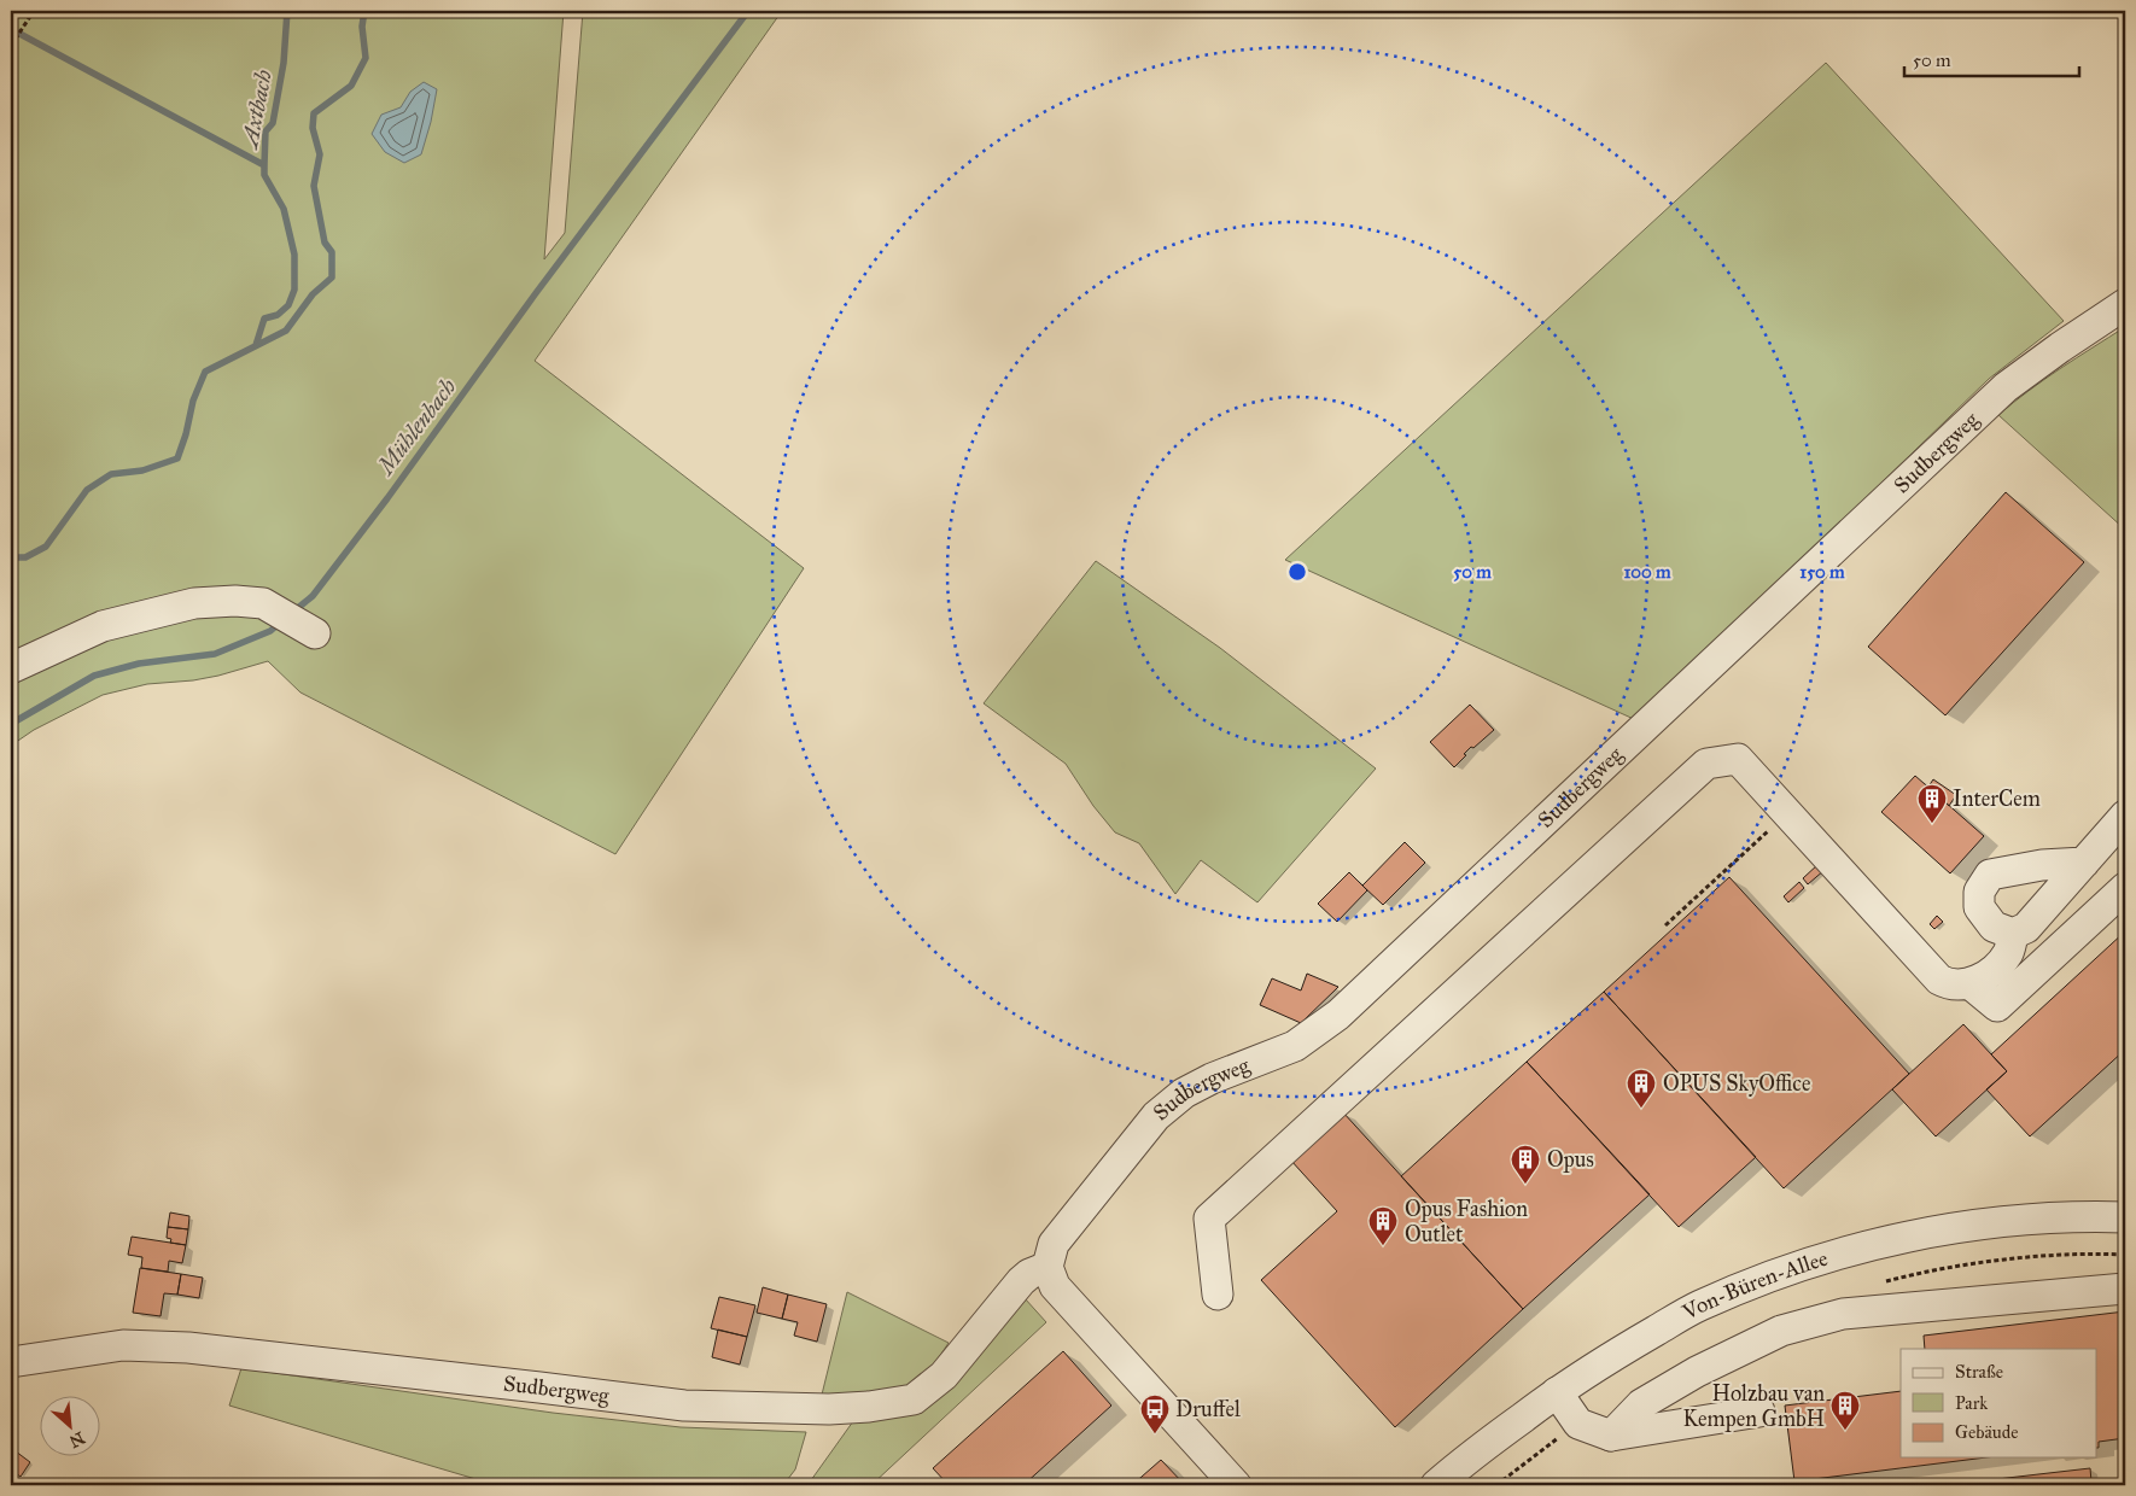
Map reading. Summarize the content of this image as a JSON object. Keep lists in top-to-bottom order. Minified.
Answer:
{"streets":{"street":["Sudbergweg","Von-Büren-Allee"]},"water":["Axtbach","Mühlenbach"],"places":{"building":["InterCem","OPUS SkyOffice","Opus","Opus Fashion Outlet","Holzbau van Kempen GmbH"],"bus stop":["Druffel"]},"legend":["Straße","Park","Gebäude"],"scale_bar":"50 m","north":"bottom right","rings":["50 m","100 m","150 m"]}
